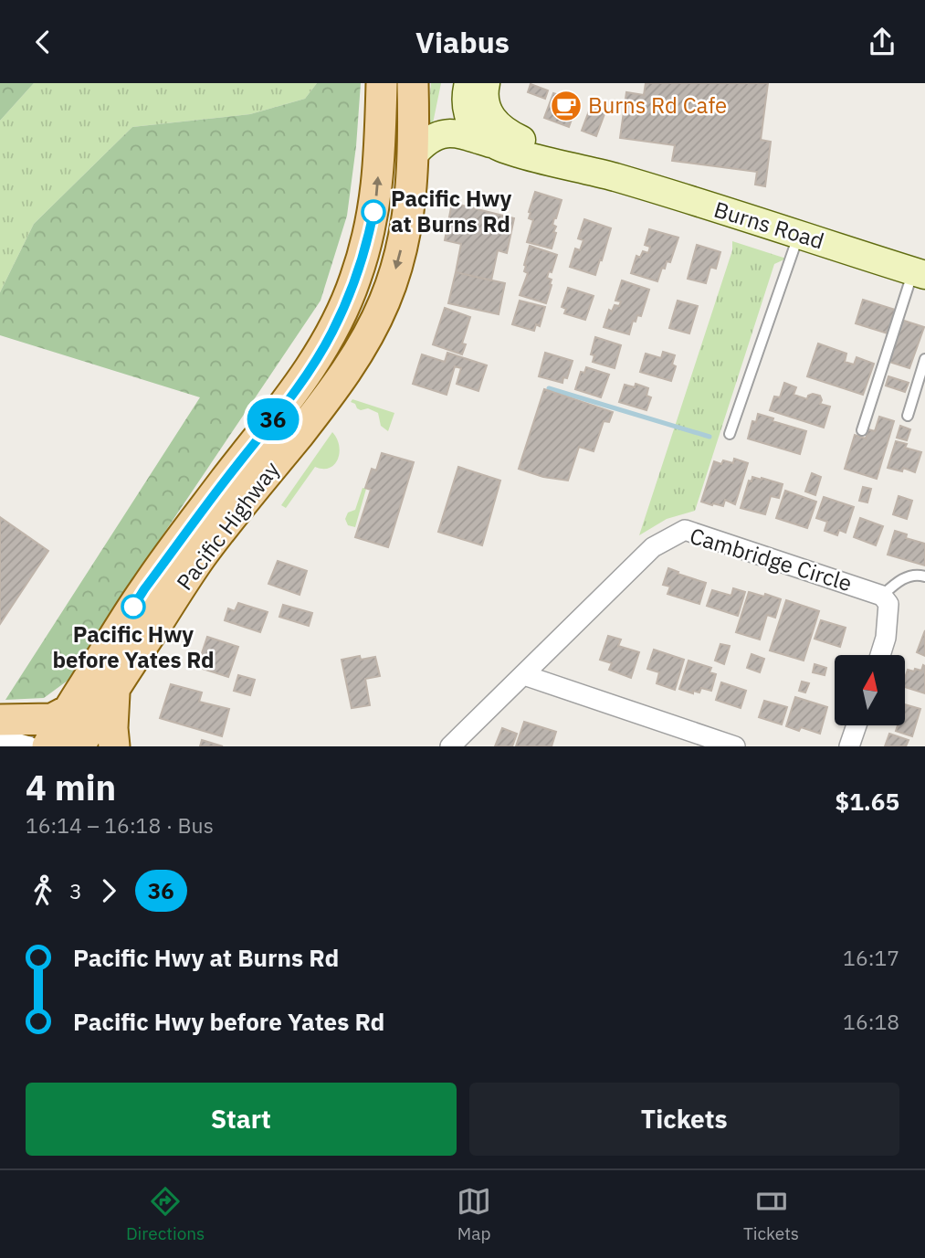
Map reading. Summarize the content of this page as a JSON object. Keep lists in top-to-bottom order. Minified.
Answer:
{"streets":{"main road":["Pacific Highway"],"street":["Burns Road","Cambridge Circle"]},"places":{"cafe":["Burns Rd Cafe"],"other":["Pacific Hwy at Burns Rd","Pacific Hwy before Yates Rd"]},"lines":["bus line 36"],"north":"top","page":{"header":"Viabus","on_map":"36","heading":["4 min","16:14 – 16:18 · Bus","$1.65"],"legs":["3","36"],"list":[{"name":"Pacific Hwy at Burns Rd","value":"16:17"},{"name":"Pacific Hwy before Yates Rd","value":"16:18"}],"buttons":["Start","Tickets"],"tabs":["Directions","Map","Tickets"]}}
